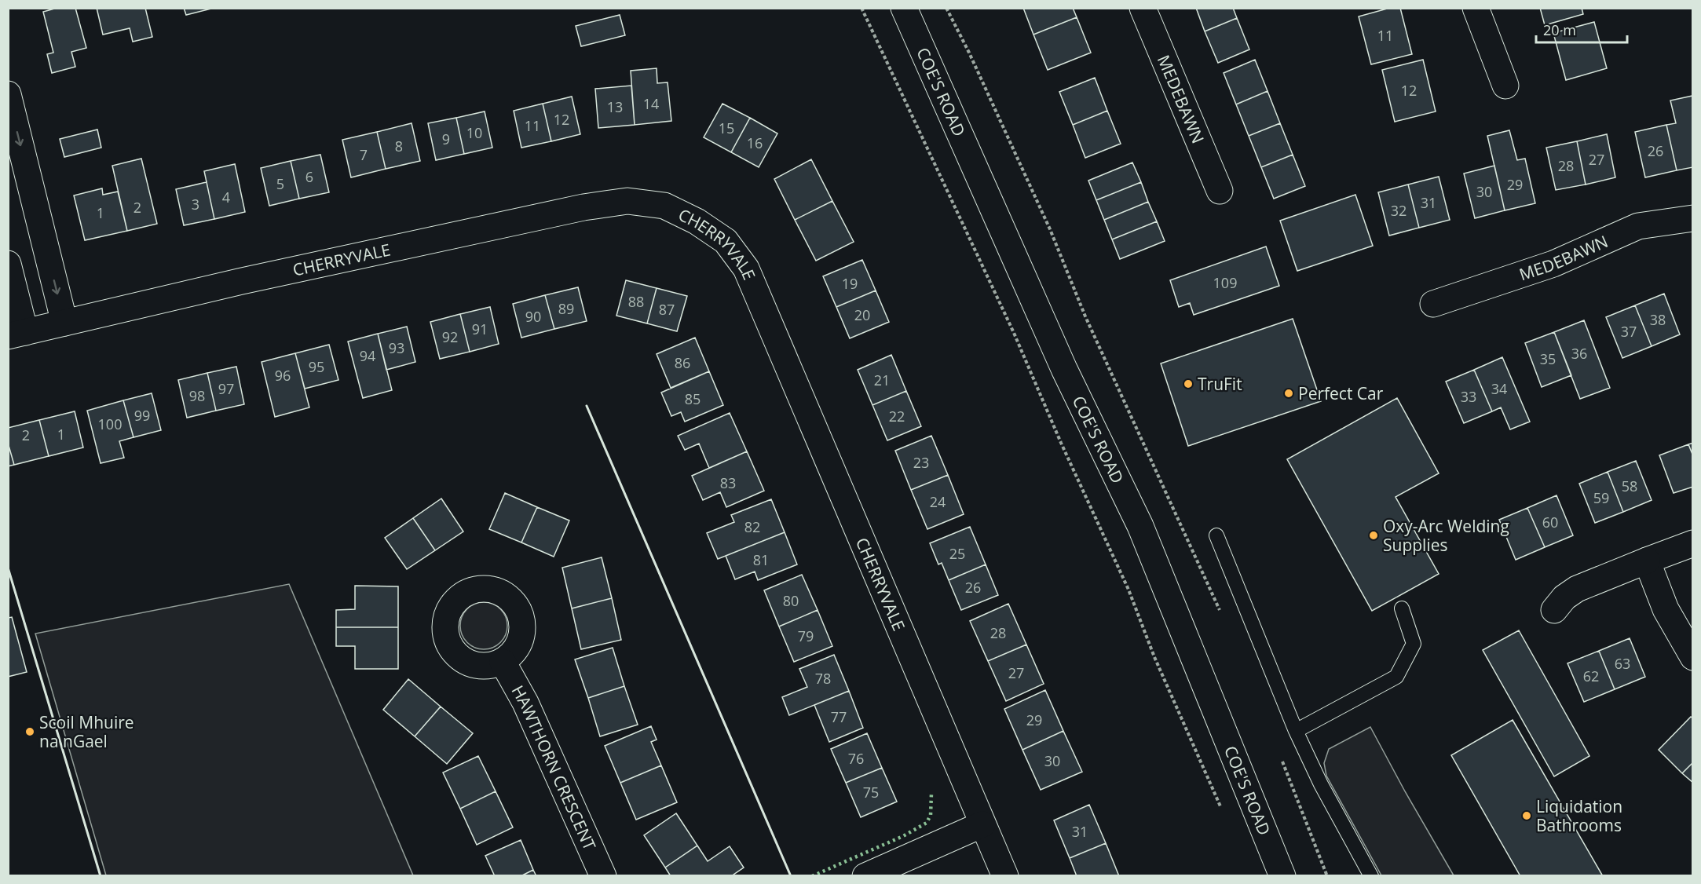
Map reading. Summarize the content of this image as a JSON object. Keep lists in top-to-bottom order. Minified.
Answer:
{"streets":{"street":["COE'S ROAD","MEDEBAWN","CHERRYVALE","HAWTHORN CRESCENT"]},"places":["TruFit","Perfect Car","Oxy-Arc Welding Supplies","Scoil Mhuire na nGael","Liquidation Bathrooms"],"house_numbers":["11","12","14","13","12","11","15","10","9","16","8","26","7","27","28","6","5","29","30","4","31","3","2","32","1","109","19","88","89","87","20","90","38","91","37","92","93","36","94","35","86","95","96","21","97","34","98","33","85","99","22","100","1","2","23","83","58","59","24","60","82","25","81","26","80","28","79","63","27","62","78","77","29","76","30","75","31"],"scale_bar":"20 m"}
